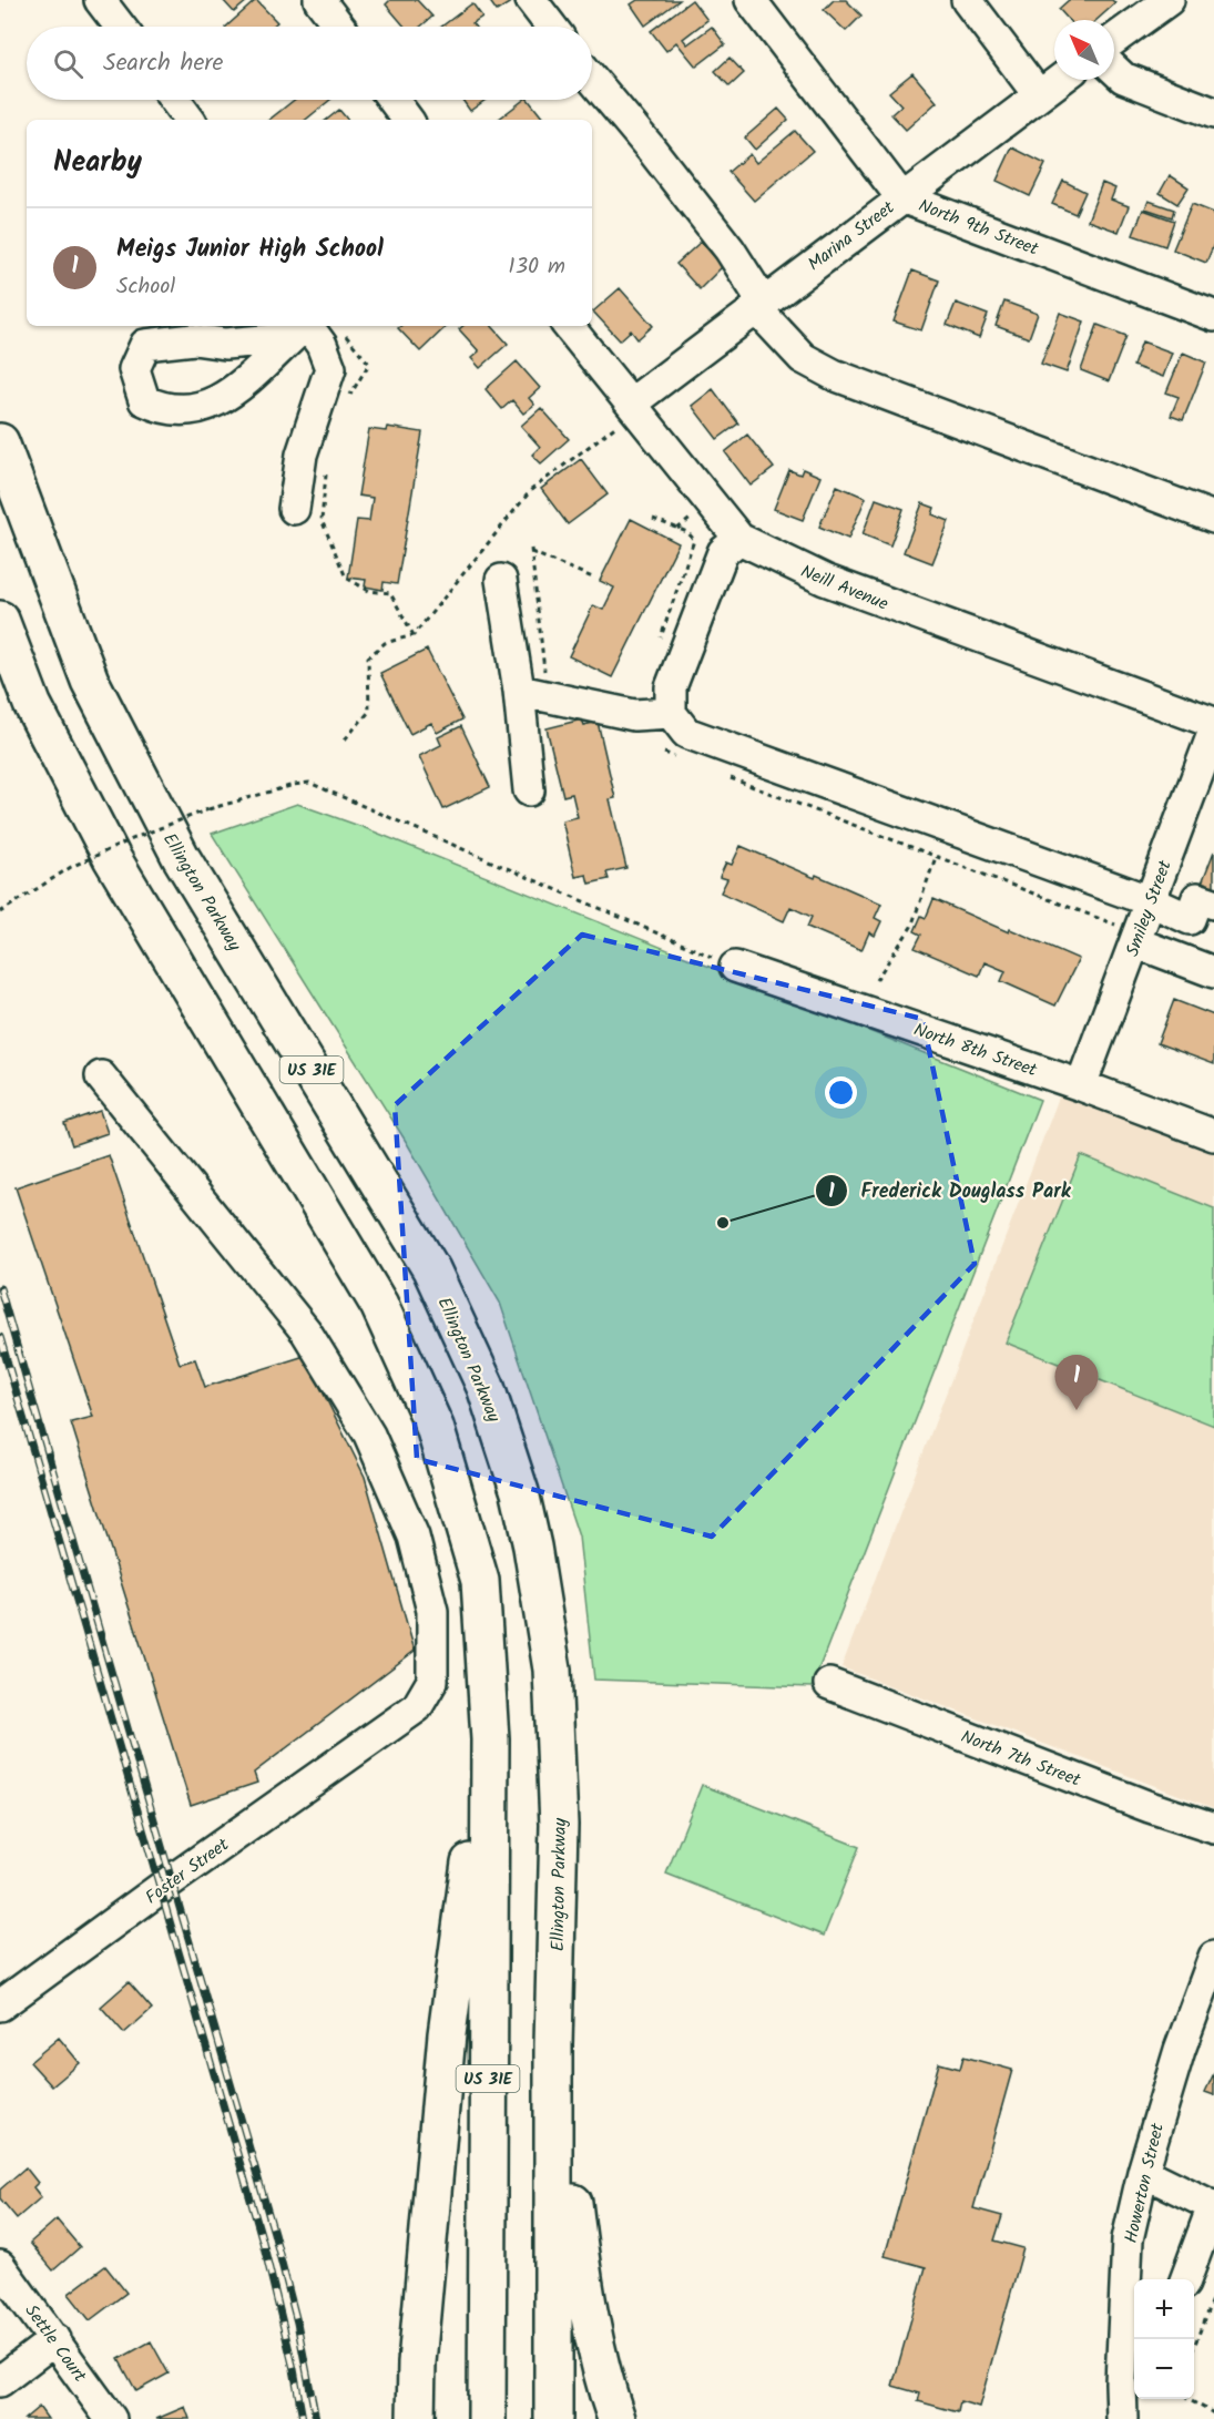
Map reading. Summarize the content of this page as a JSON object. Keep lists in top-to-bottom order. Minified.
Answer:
{"streets":{"highway":["Ellington Parkway","US 31E"],"street":["North 9th Street","Marina Street","Neill Avenue","Smiley Street","North 8th Street","North 7th Street","Foster Street","Howerton Street","Settle Court"]},"crossings":[["North 9th Street","Marina Street"],["Marina Street","Neill Avenue"],["Smiley Street","North 8th Street"]],"places":["Frederick Douglass Park"],"north":"top left","page":{"search":"Search here","heading":"Nearby","list":[{"mark":"1","name":"Meigs Junior High School","note":"School","value":"130 m"}],"pins":"1","map_buttons":["+","−"]}}
